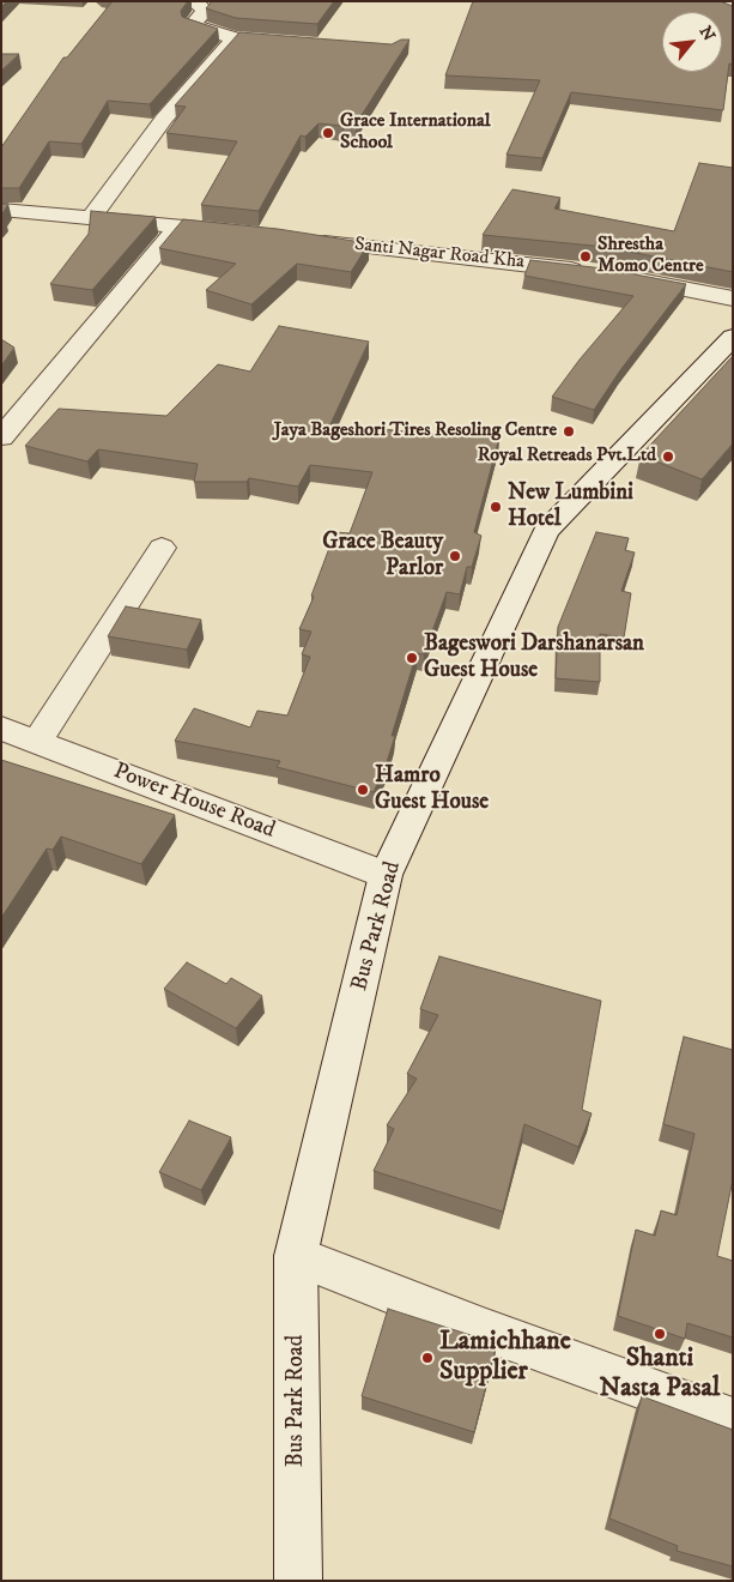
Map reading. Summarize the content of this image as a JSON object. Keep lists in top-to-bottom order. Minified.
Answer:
{"streets":{"street":["Santi Nagar Road Kha","Power House Road","Bus Park Road"]},"crossings":[["Power House Road","Bus Park Road"]],"places":["Grace International School","Shrestha Momo Centre","Jaya Bageshori Tires Resoling Centre","Royal Retreads Pvt.Ltd","New Lumbini Hotel","Grace Beauty Parlor","Bageswori Darshanarsan Guest House","Hamro Guest House","Shanti Nasta Pasal","Lamichhane Supplier"],"north":"top right"}
